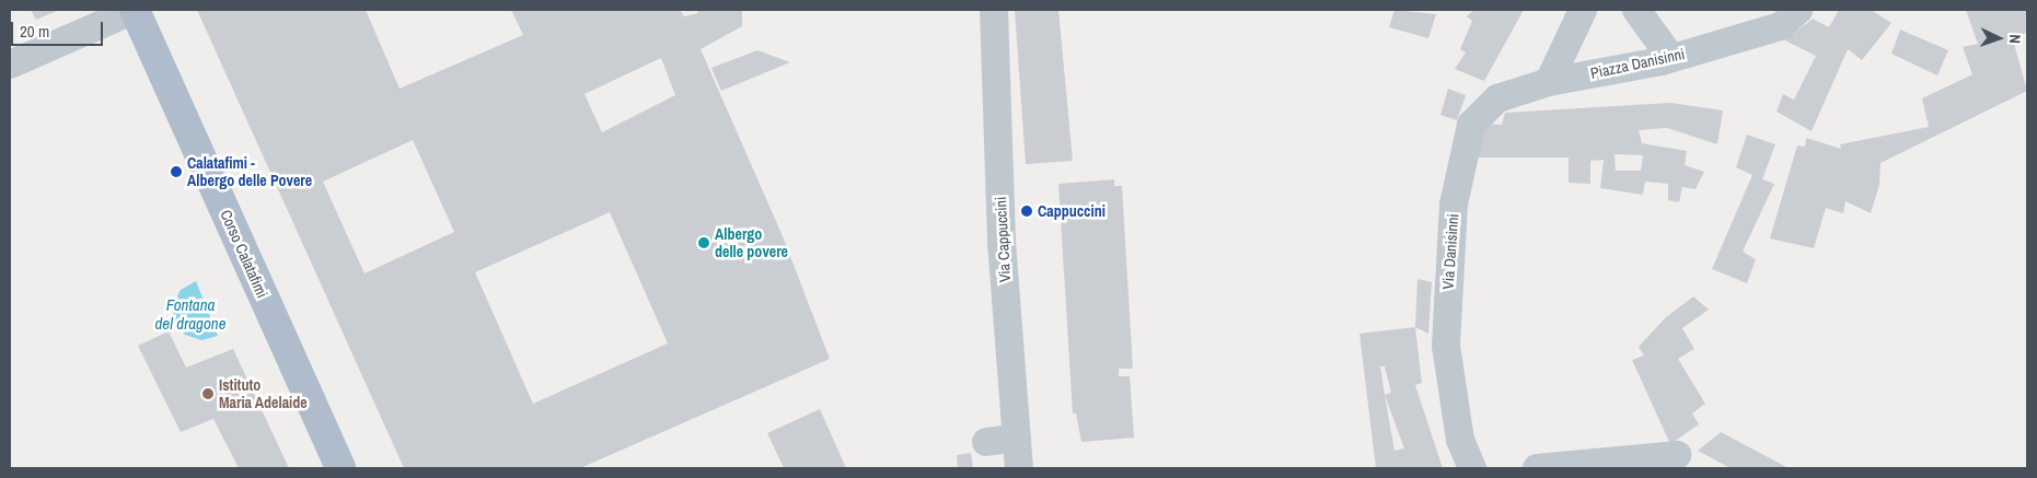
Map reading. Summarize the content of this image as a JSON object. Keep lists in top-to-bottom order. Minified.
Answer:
{"streets":{"main road":["Corso Calatafimi"],"street":["Piazza Danisinni","Via Cappuccini","Via Danisinni"]},"crossings":[["Piazza Danisinni","Via Danisinni"]],"water":["Fontana del dragone"],"places":["Calatafimi - Albergo delle Povere","Cappuccini","Albergo delle povere","Istituto Maria Adelaide"],"scale_bar":"20 m","north":"right"}
